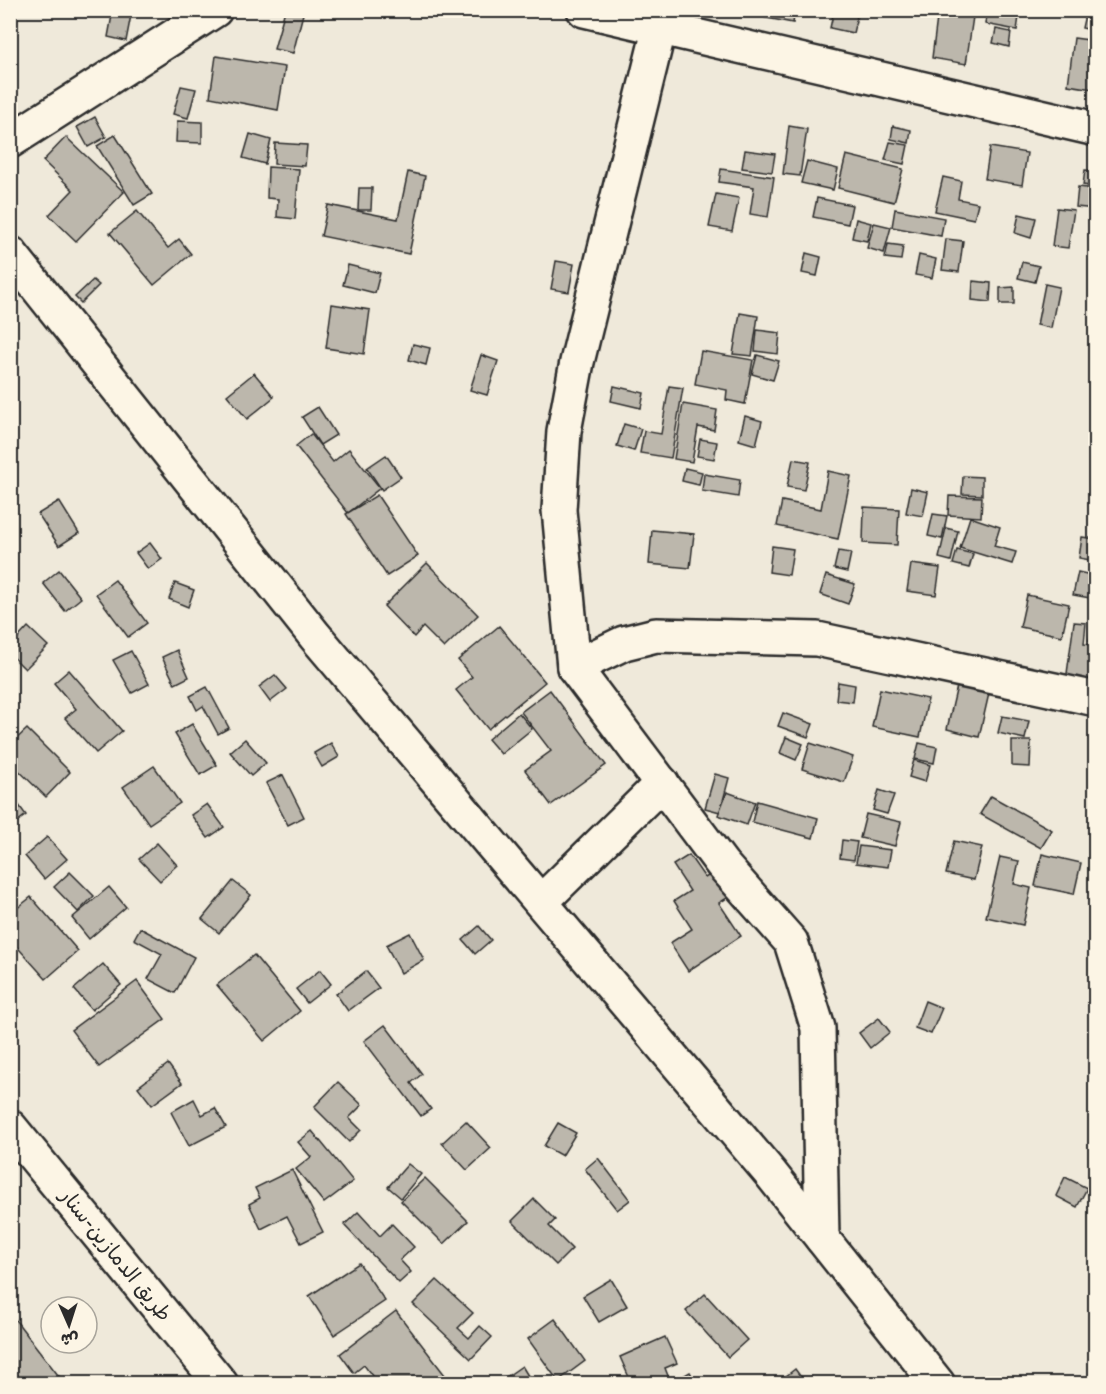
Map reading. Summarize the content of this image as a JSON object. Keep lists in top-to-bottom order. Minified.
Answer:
{"streets":{"main road":["طريق الدمازين-سنار"]},"north":"bottom"}
